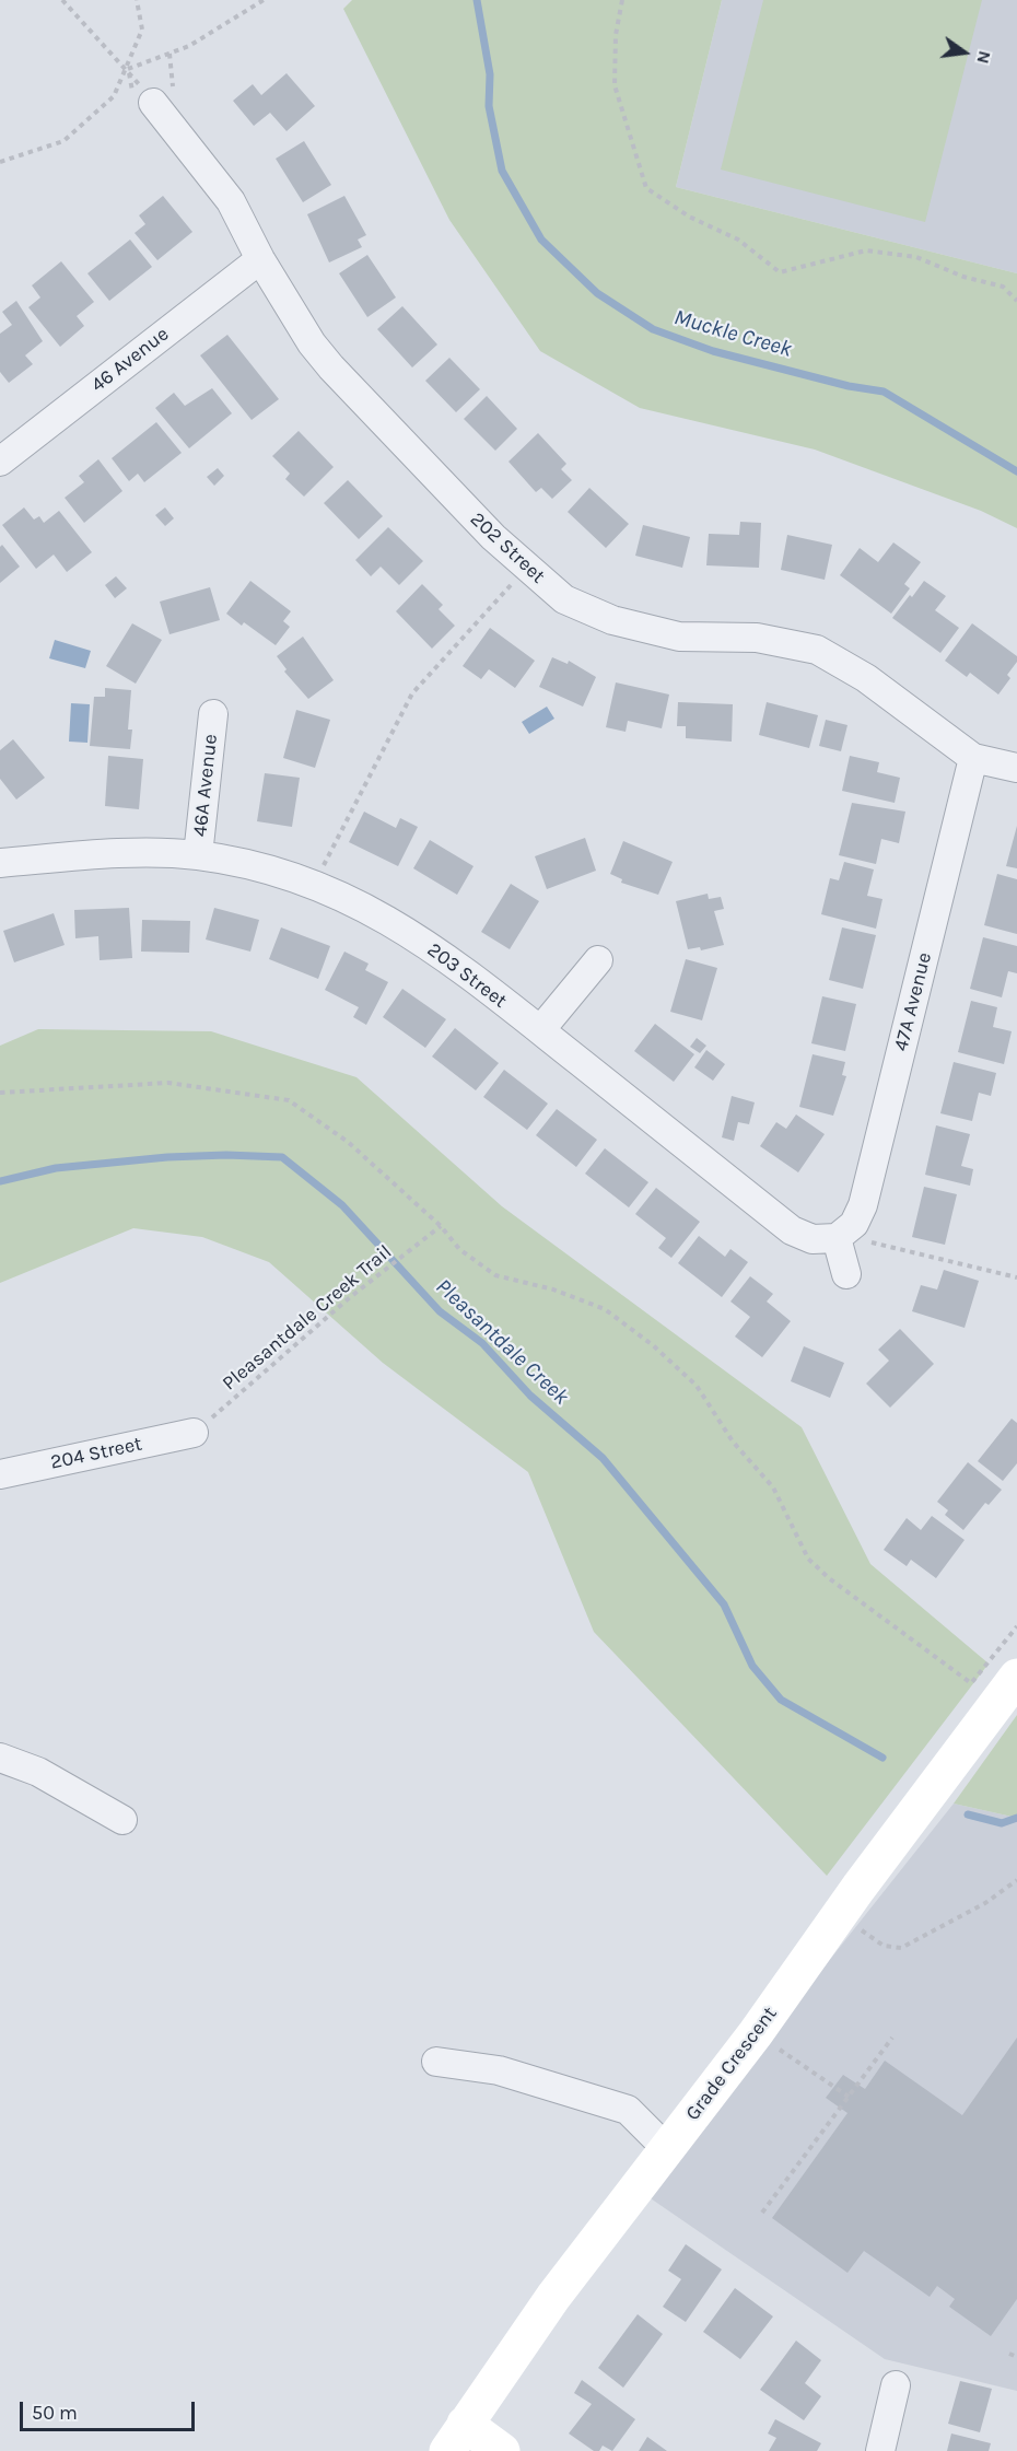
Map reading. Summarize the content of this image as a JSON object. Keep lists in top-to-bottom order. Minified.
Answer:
{"streets":{"street":["46 Avenue","202 Street","46A Avenue","203 Street","47A Avenue","204 Street","Grade Crescent"],"path":["Pleasantdale Creek Trail"]},"crossings":[["46 Avenue","202 Street"],["202 Street","47A Avenue"],["46A Avenue","203 Street"],["203 Street","47A Avenue"],["Pleasantdale Creek Trail","204 Street"]],"water":["Muckle Creek","Pleasantdale Creek"],"scale_bar":"50 m","north":"right"}
